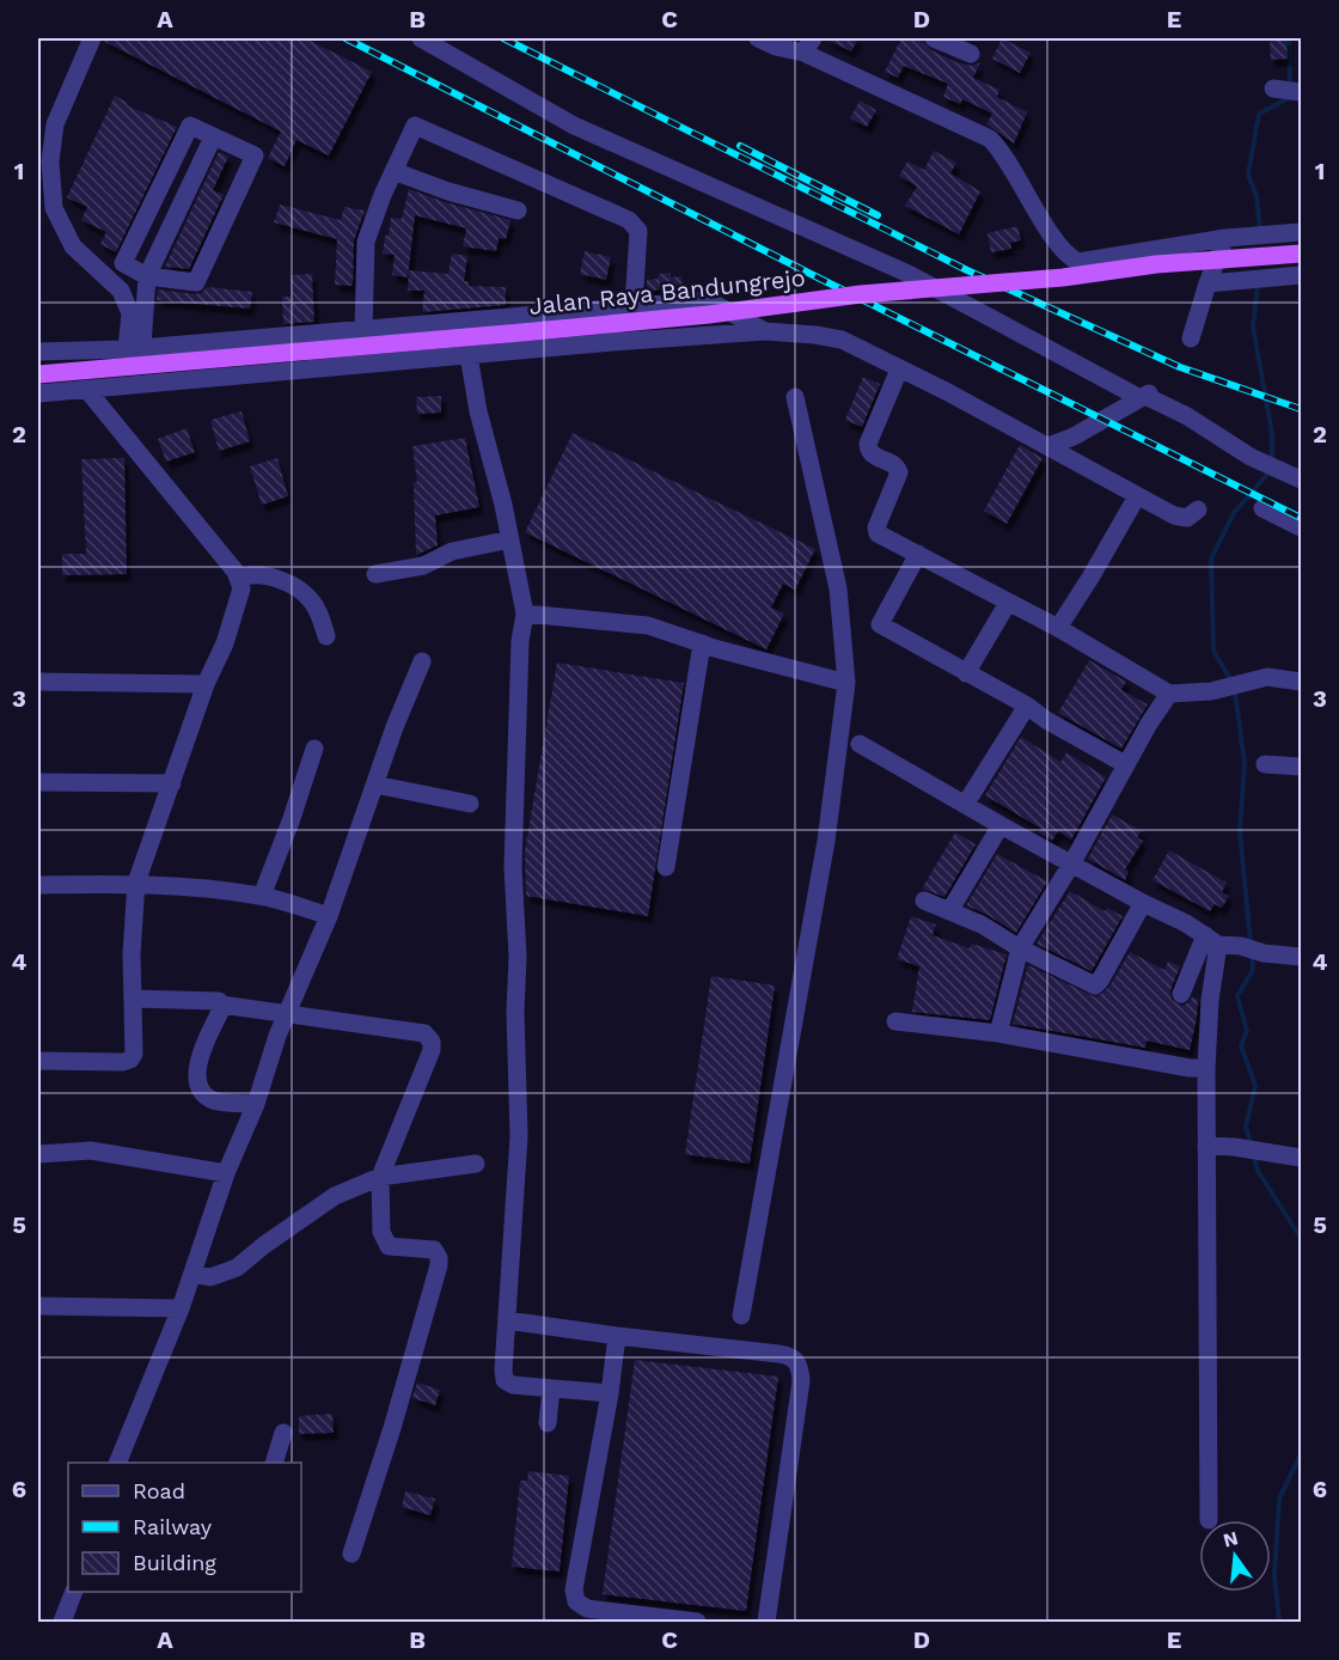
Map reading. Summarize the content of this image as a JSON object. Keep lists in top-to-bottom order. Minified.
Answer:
{"streets":{"main road":["Jalan Raya Bandungrejo"]},"legend":["Road","Railway","Building"],"north":"top","grid":{"columns":["A","B","C","D","E"],"rows":["1","2","3","4","5","6"]}}
